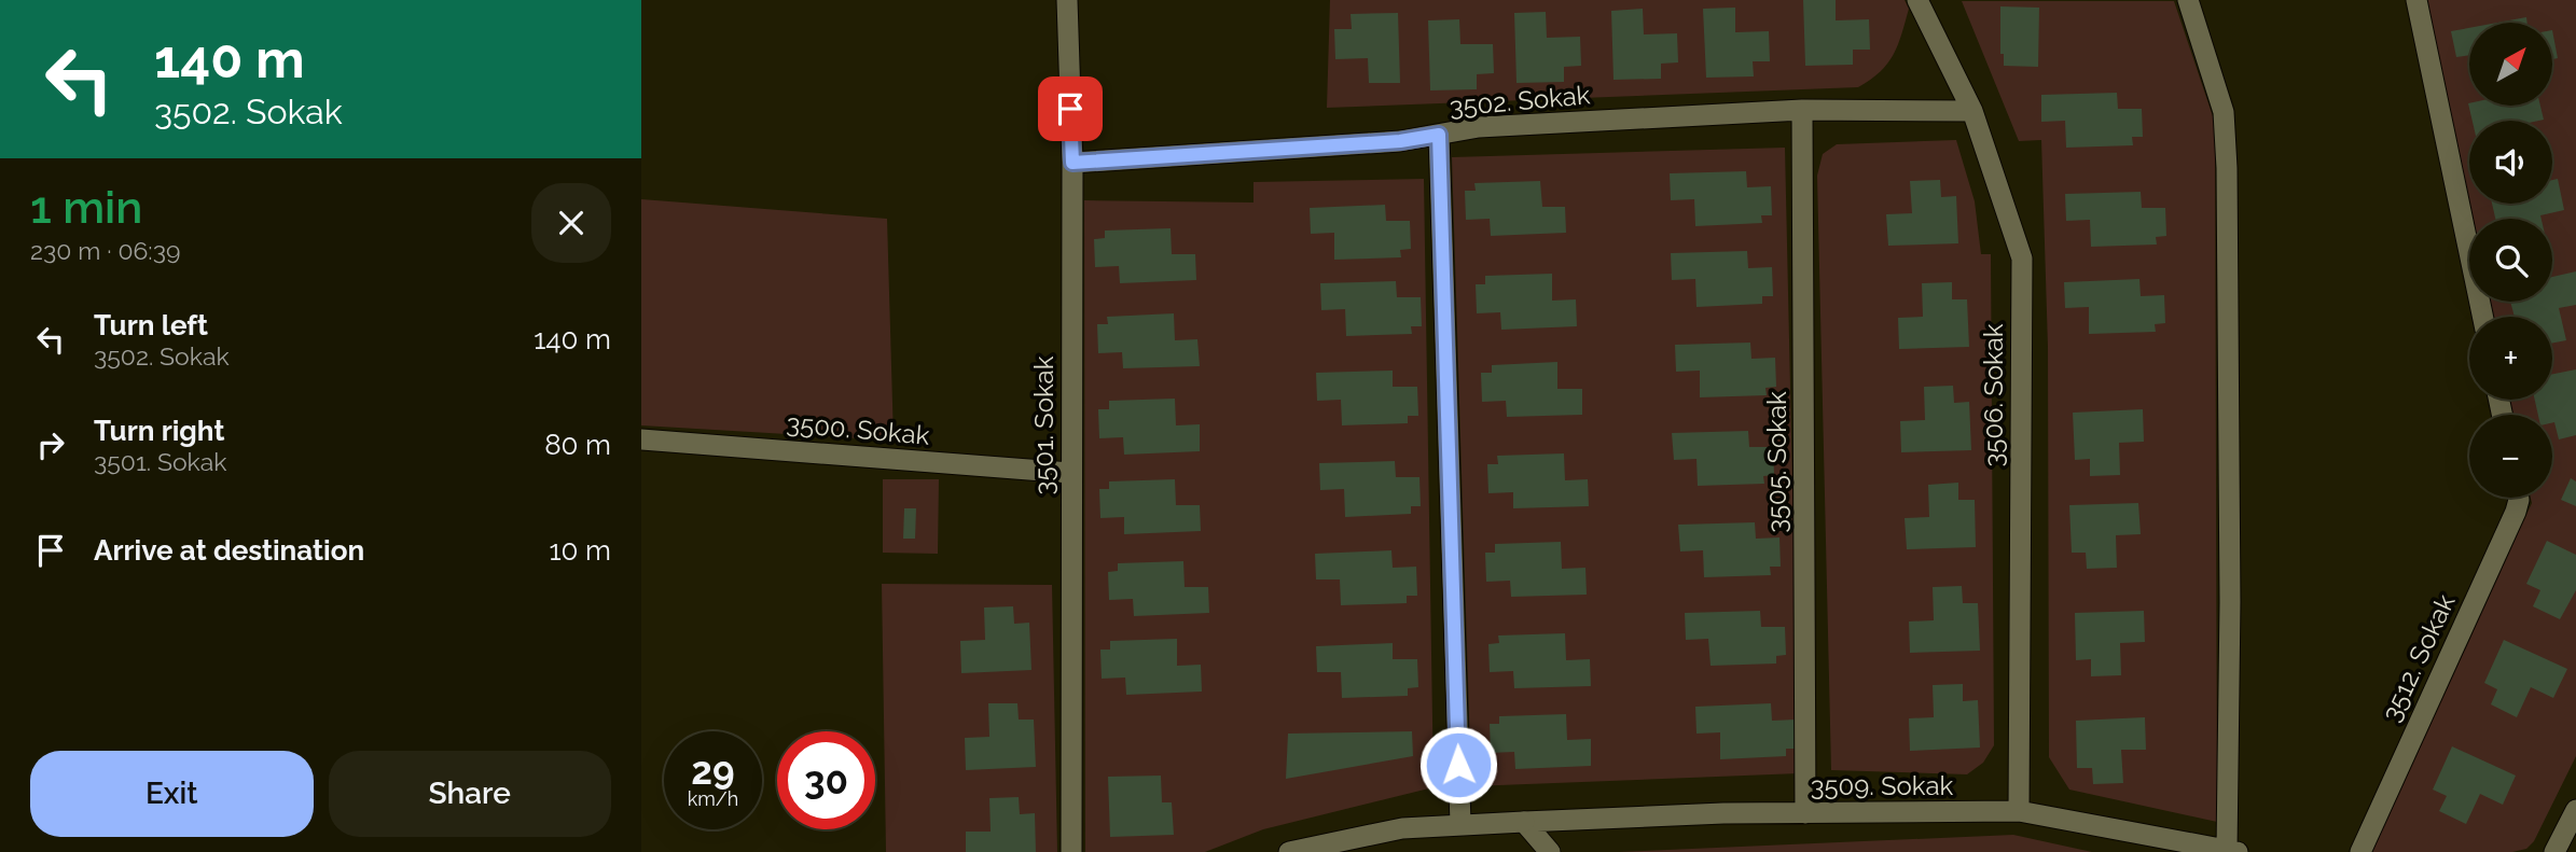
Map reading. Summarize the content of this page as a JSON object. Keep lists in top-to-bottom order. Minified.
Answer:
{"streets":{"street":["3502. Sokak","3506. Sokak","3501. Sokak","3500. Sokak","3505. Sokak","3512. Sokak","3509. Sokak"]},"crossings":[["3502. Sokak","3506. Sokak"],["3502. Sokak","3501. Sokak"],["3502. Sokak","3505. Sokak"],["3506. Sokak","3509. Sokak"],["3501. Sokak","3500. Sokak"],["3505. Sokak","3509. Sokak"]],"north":"top right","page":{"turn":["140 m","3502. Sokak"],"map_buttons":["+","−"],"heading":["1 min","230 m · 06:39"],"list":[{"name":"Turn left","note":"3502. Sokak","value":"140 m"},{"name":"Turn right","note":"3501. Sokak","value":"80 m"},{"name":"Arrive at destination","value":"10 m"}],"speed":"29 km/h","limit":"30","buttons":["Exit","Share"]}}
